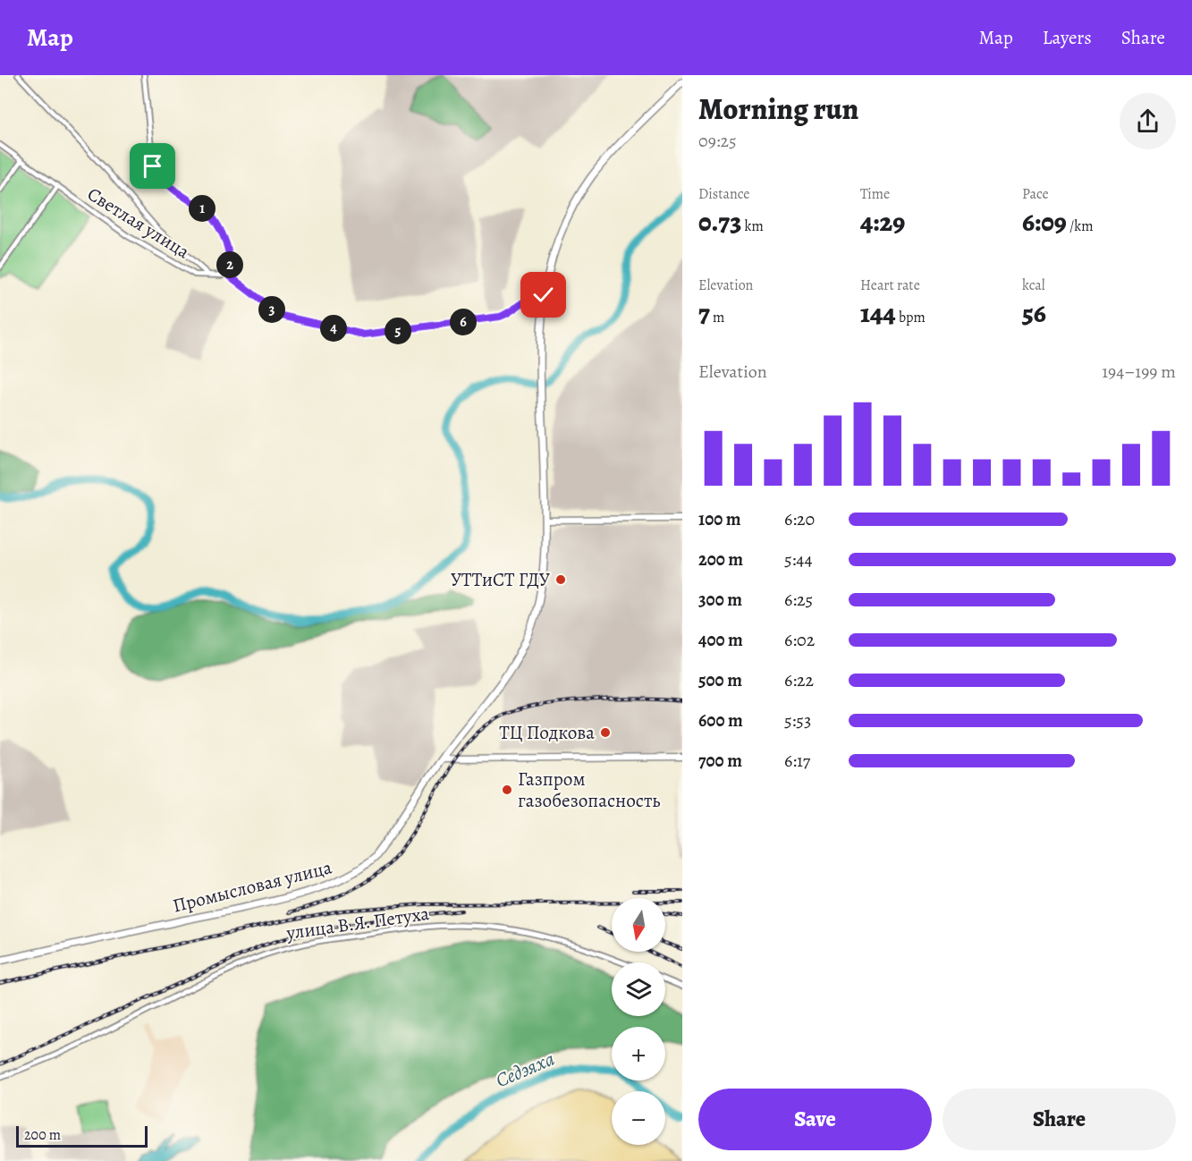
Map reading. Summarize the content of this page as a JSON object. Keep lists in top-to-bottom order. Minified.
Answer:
{"streets":{"highway":["Промысловая улица"],"street":["Светлая улица","улица В.Я. Петуха"]},"water":["Седэяха"],"places":["УТТиСТ ГДУ","ТЦ Подкова","Газпром газобезопасность"],"scale_bar":"200 m","north":"bottom","page":{"header":"Map","nav":["Map","Layers","Share"],"heading":["Morning run","09:25"],"stats":[["Distance","0.73 km"],["Time","4:29"],["Pace","6:09 /km"],["Elevation","7 m"],["Heart rate","144 bpm"],["kcal","56"]],"pins":["1","2","3","6","4","5"],"chart":["Elevation","194–199 m"],"list":[{"name":"100 m","note":"6:20"},{"name":"200 m","note":"5:44"},{"name":"300 m","note":"6:25"},{"name":"400 m","note":"6:02"},{"name":"500 m","note":"6:22"},{"name":"600 m","note":"5:53"},{"name":"700 m","note":"6:17"}],"map_buttons":["+","−"],"buttons":["Save","Share"],"scale":"200 m"}}
